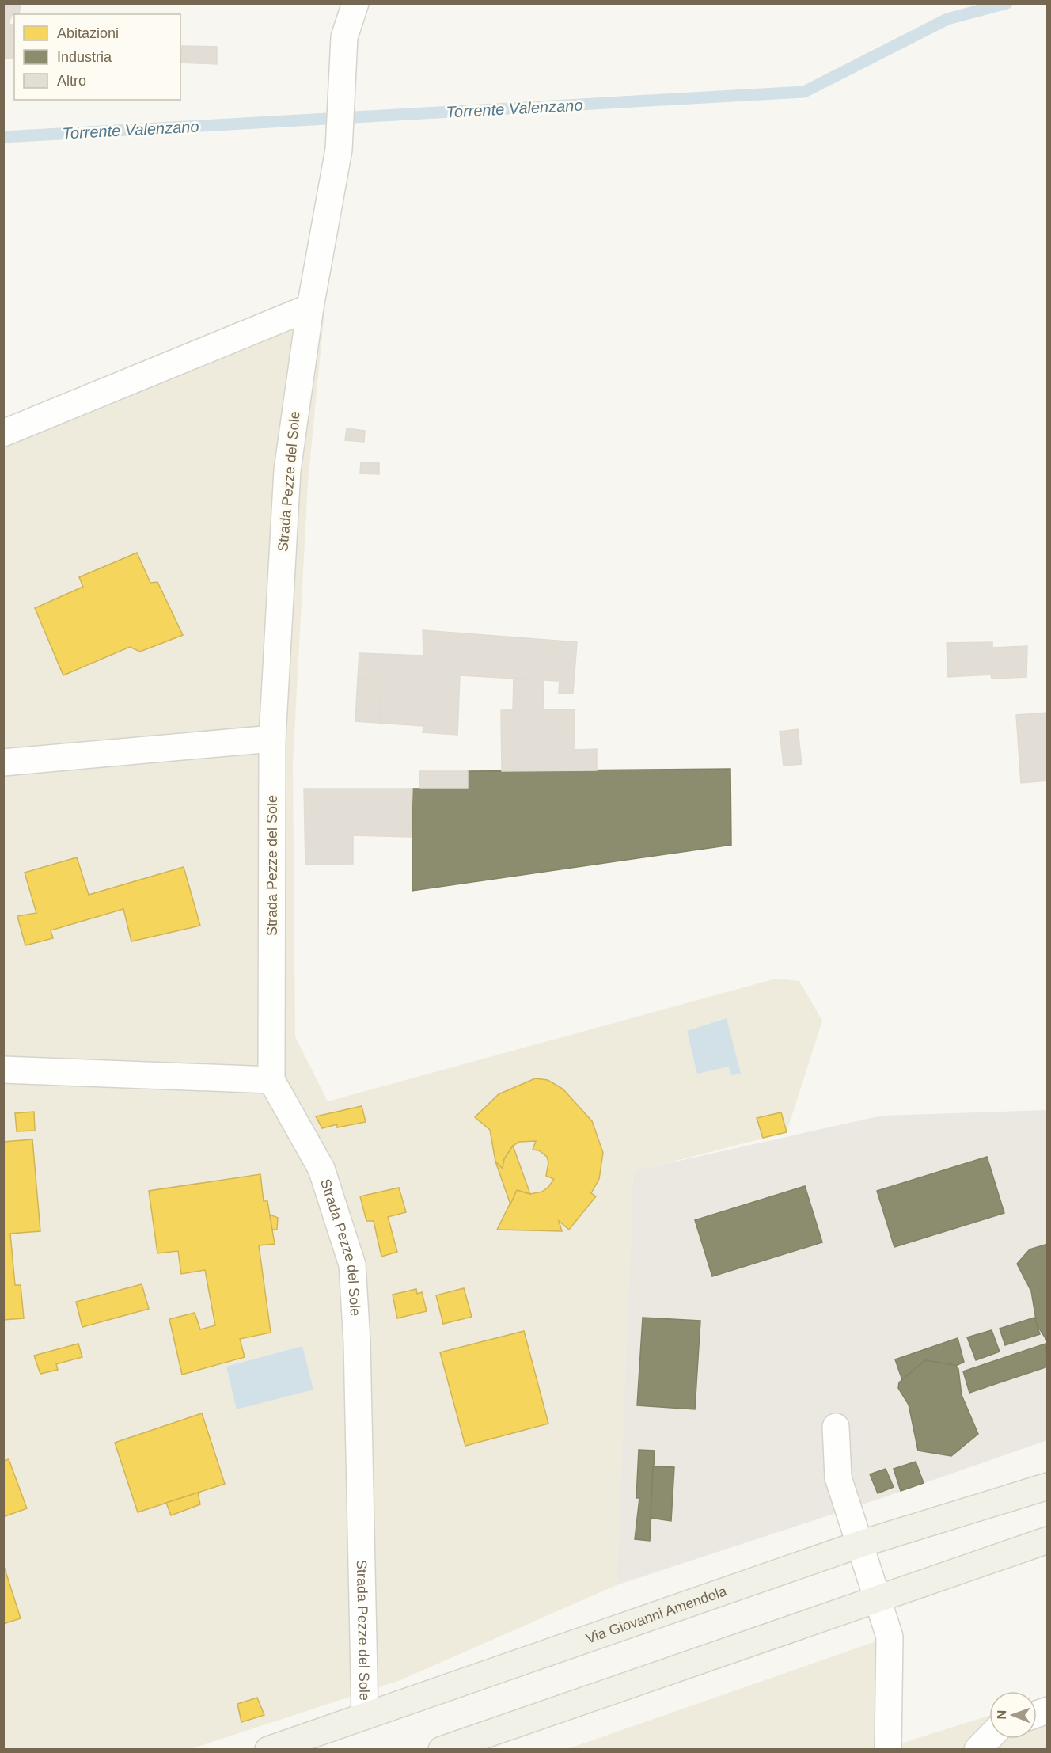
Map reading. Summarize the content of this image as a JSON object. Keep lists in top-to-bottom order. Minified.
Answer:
{"streets":{"main road":["Via Giovanni Amendola"],"street":["Strada Pezze del Sole"]},"crossings":[["Strada Pezze del Sole","Via Giovanni Amendola"]],"water":["Torrente Valenzano"],"legend":["Abitazioni","Industria","Altro"],"north":"left"}
